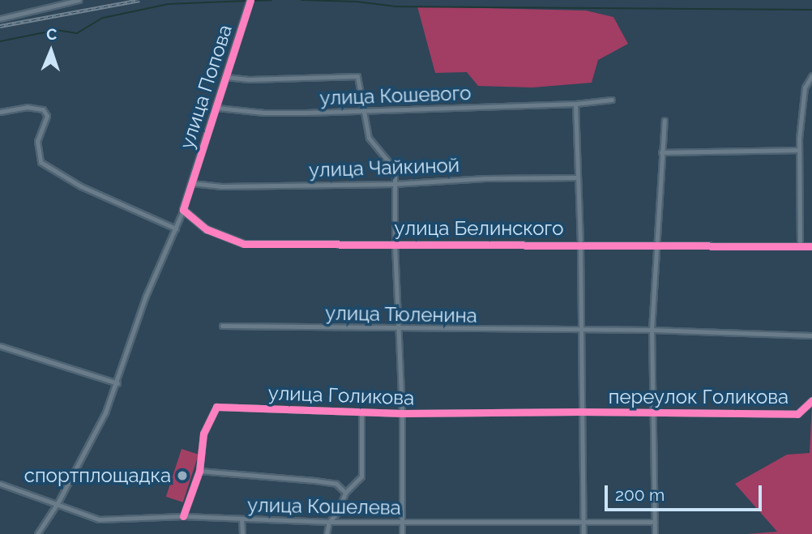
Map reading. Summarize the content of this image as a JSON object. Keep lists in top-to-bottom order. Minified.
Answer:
{"streets":{"street":["улица Попова","улица Кошевого","улица Чайкиной","улица Белинского","улица Тюленина","улица Голикова","переулок Голикова","улица Кошелева"]},"crossings":[["улица Попова","улица Кошевого"],["улица Попова","улица Чайкиной"],["улица Голикова","переулок Голикова"],["улица Голикова","улица Кошелева"]],"places":["спортплощадка"],"scale_bar":"200 m","north":"top"}
